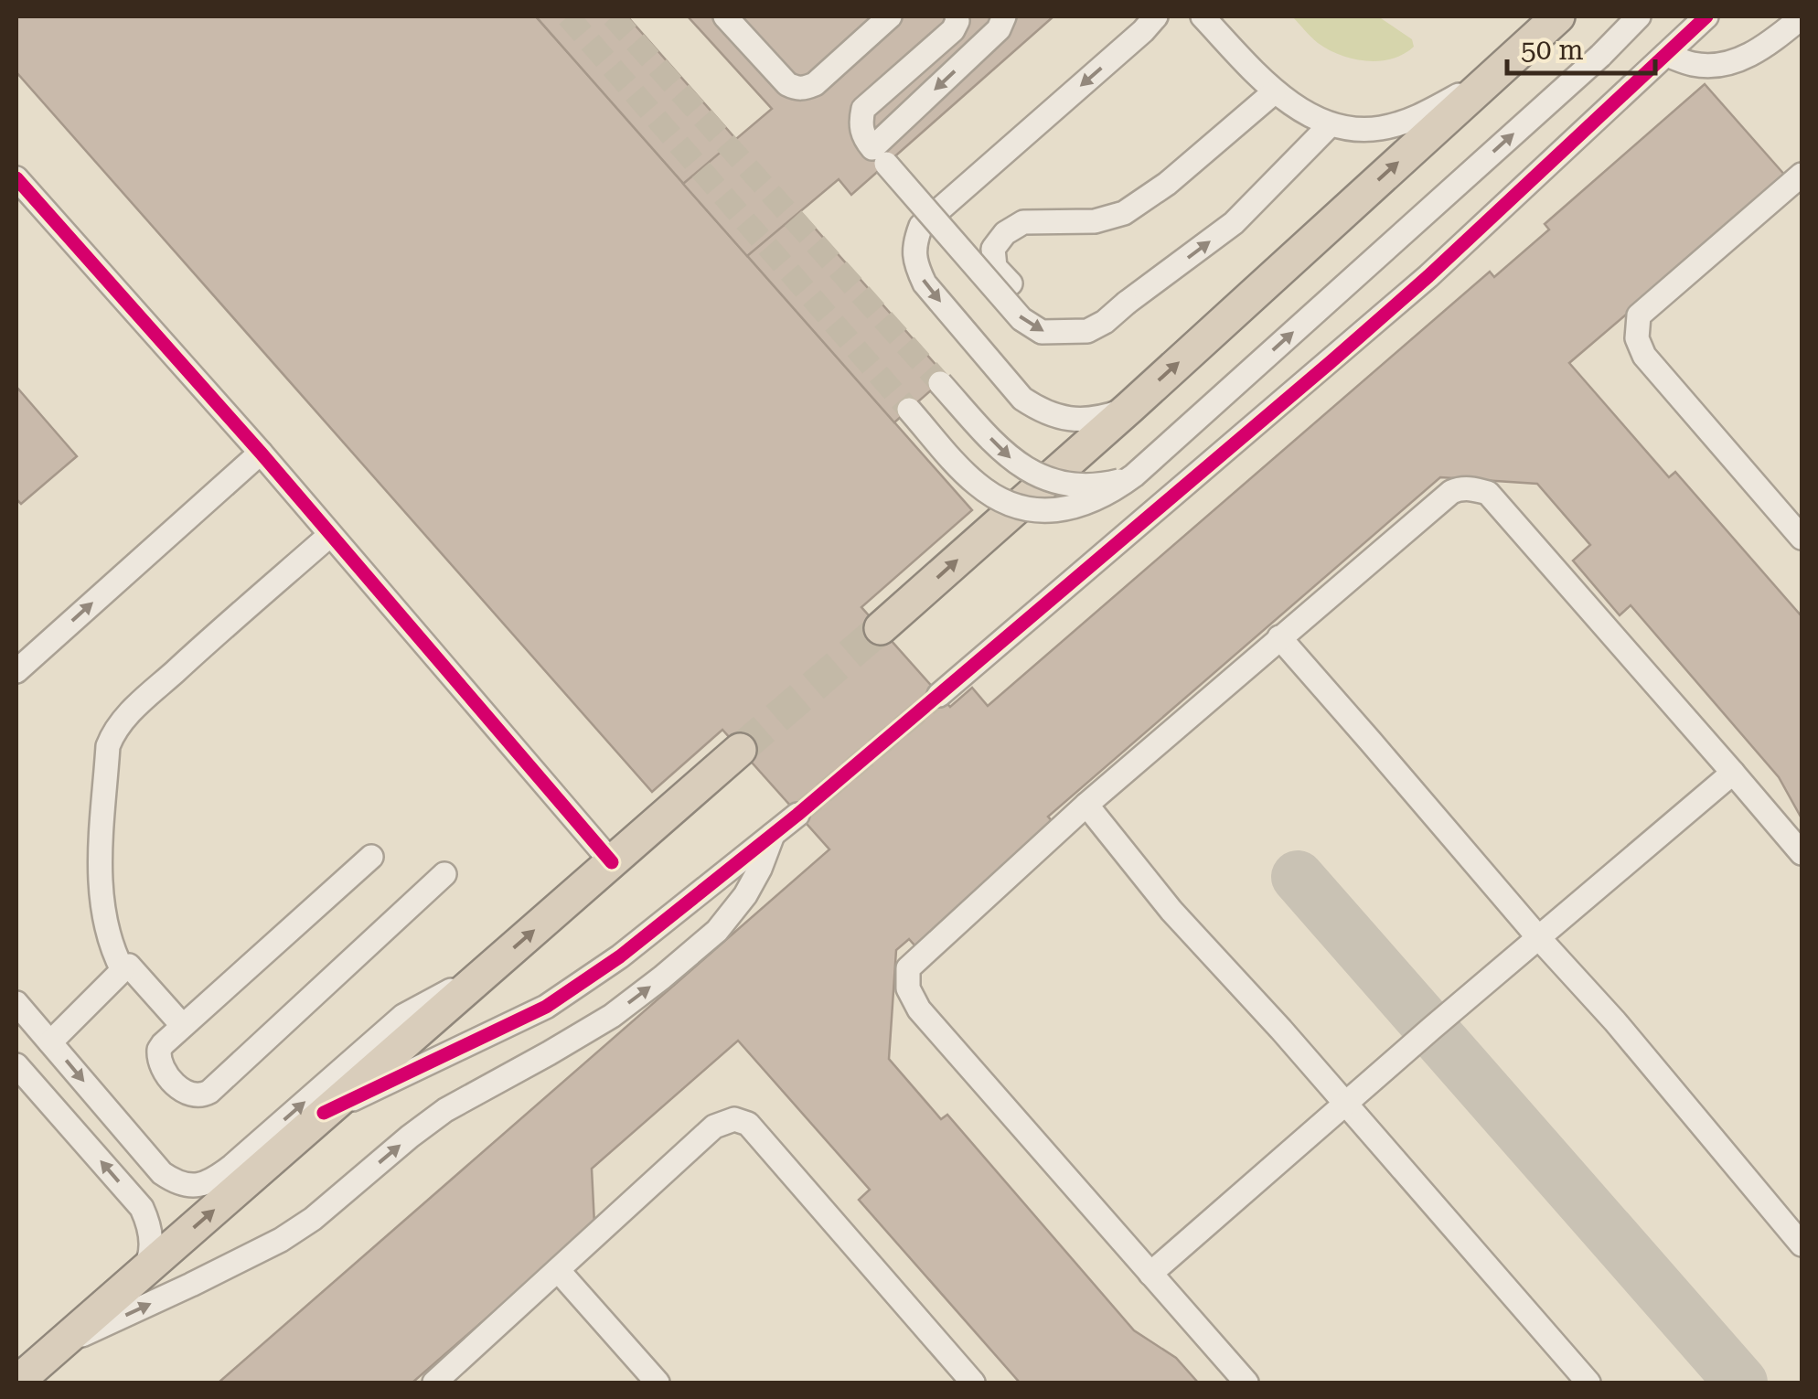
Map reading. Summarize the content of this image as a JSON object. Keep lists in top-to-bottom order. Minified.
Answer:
{"scale_bar":"50 m"}
